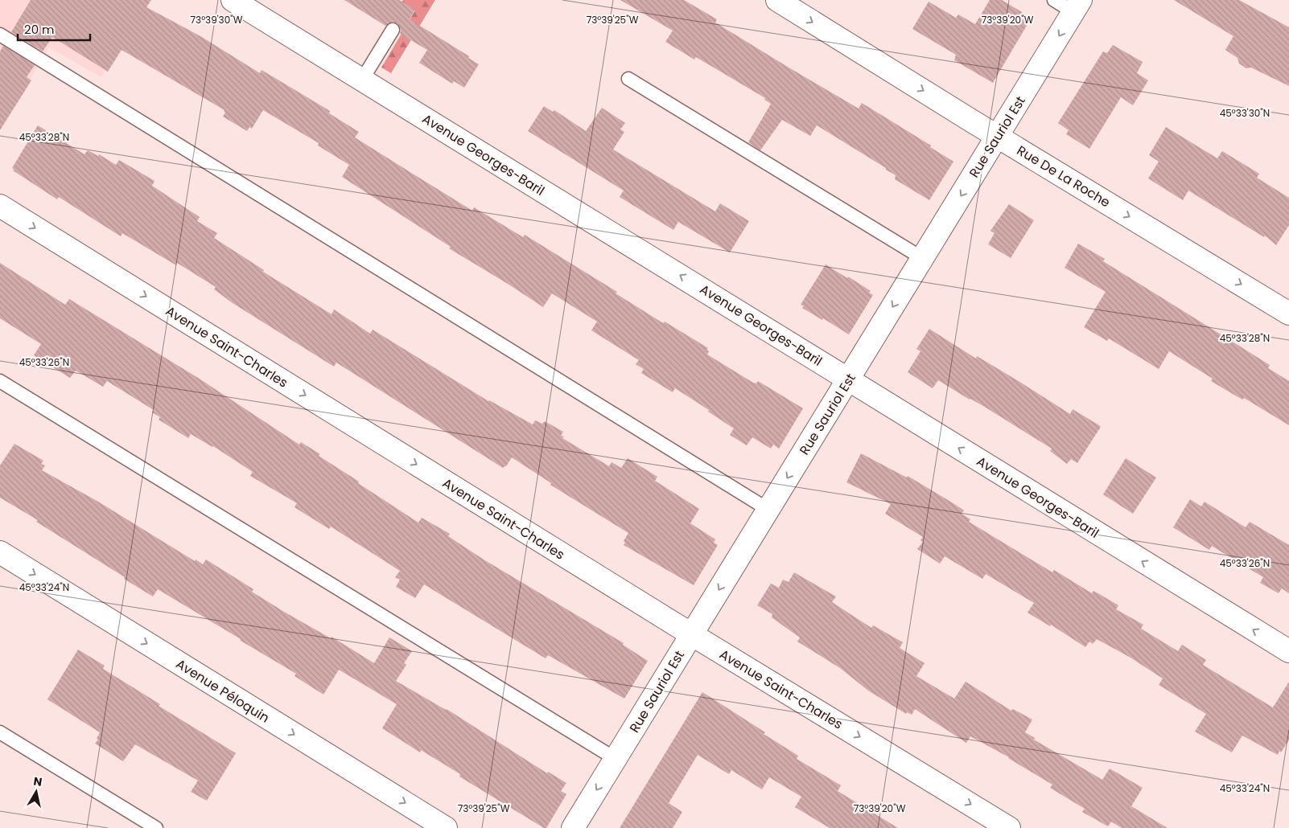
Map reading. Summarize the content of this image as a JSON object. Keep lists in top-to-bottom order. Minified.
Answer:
{"streets":{"street":["Rue Sauriol Est","Avenue Georges-Baril","Rue De La Roche","Avenue Saint-Charles","Avenue Péloquin"]},"crossings":[["Rue Sauriol Est","Avenue Georges-Baril"],["Rue Sauriol Est","Rue De La Roche"],["Rue Sauriol Est","Avenue Saint-Charles"]],"one_way":["Rue Sauriol Est","Avenue Georges-Baril","Rue De La Roche","Avenue Saint-Charles","Avenue Péloquin"],"scale_bar":"20 m","north":"top","coordinates":["73°39'20\"W","73°39'30\"W","73°39'25\"W","45°33'30\"N","45°33'28\"N","45°33'26\"N","45°33'24\"N"]}
